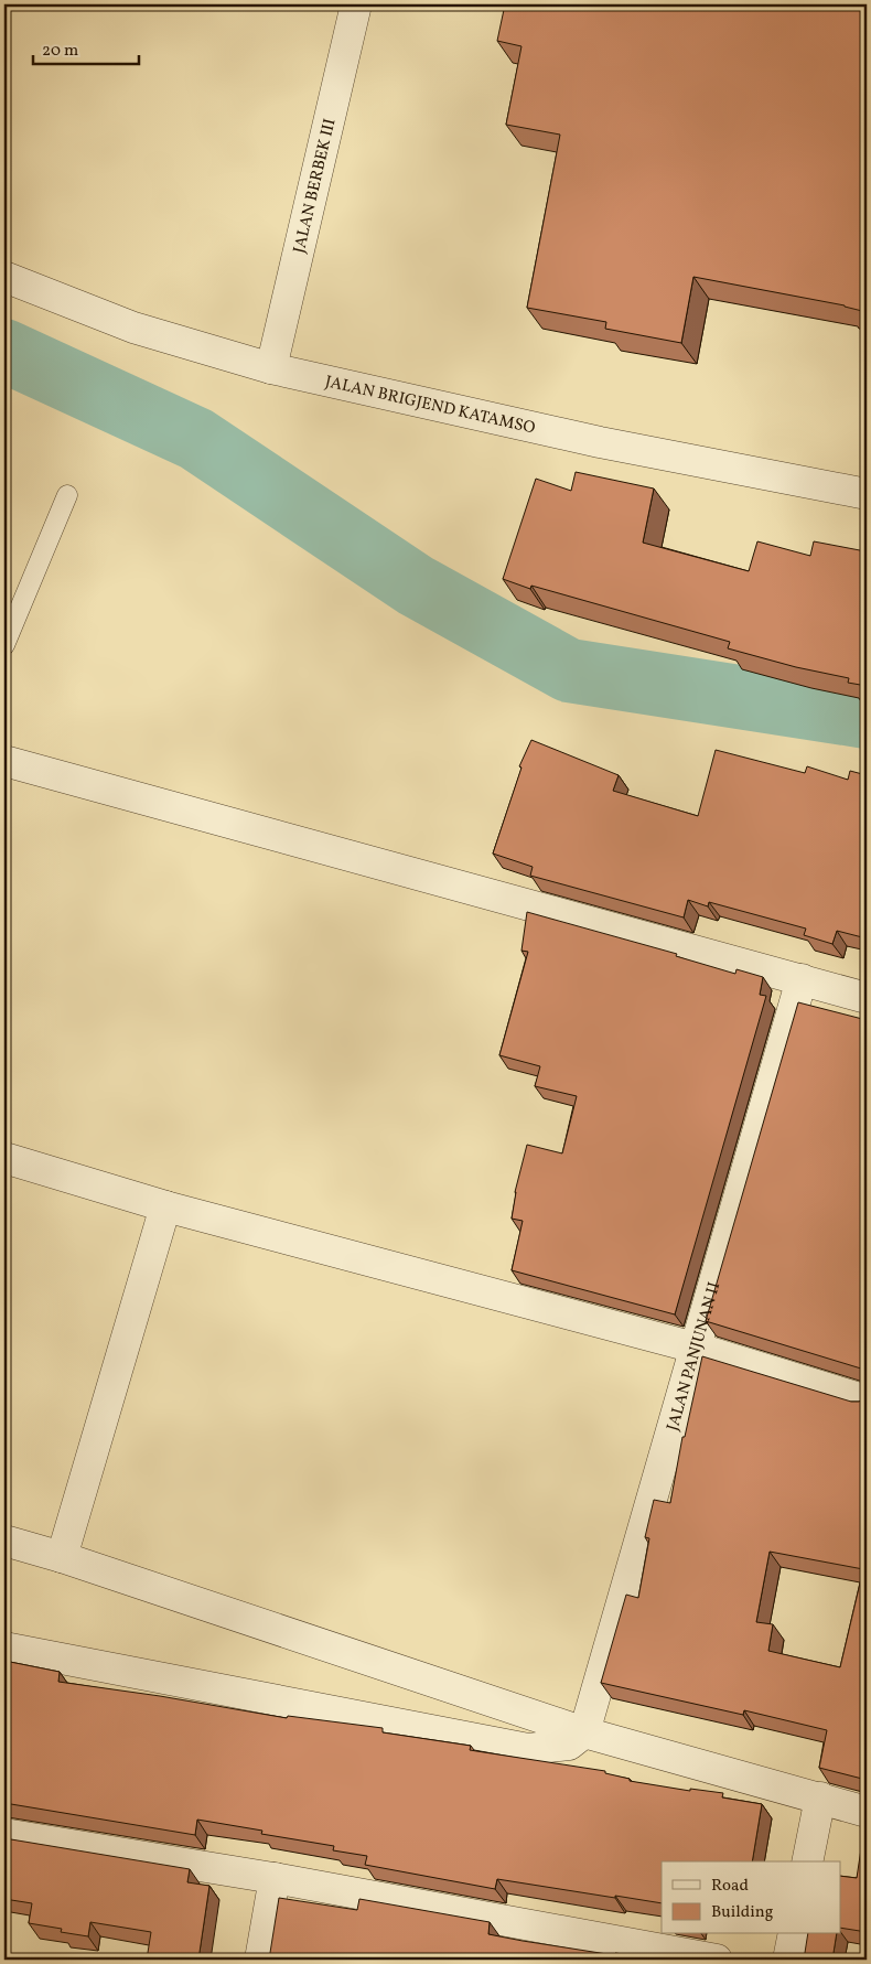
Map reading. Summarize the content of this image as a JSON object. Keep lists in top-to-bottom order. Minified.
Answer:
{"streets":{"street":["JALAN BERBEK III","JALAN BRIGJEND KATAMSO","JALAN PANJUNAN II"]},"crossings":[["JALAN BERBEK III","JALAN BRIGJEND KATAMSO"]],"legend":["Road","Building"],"scale_bar":"20 m"}
